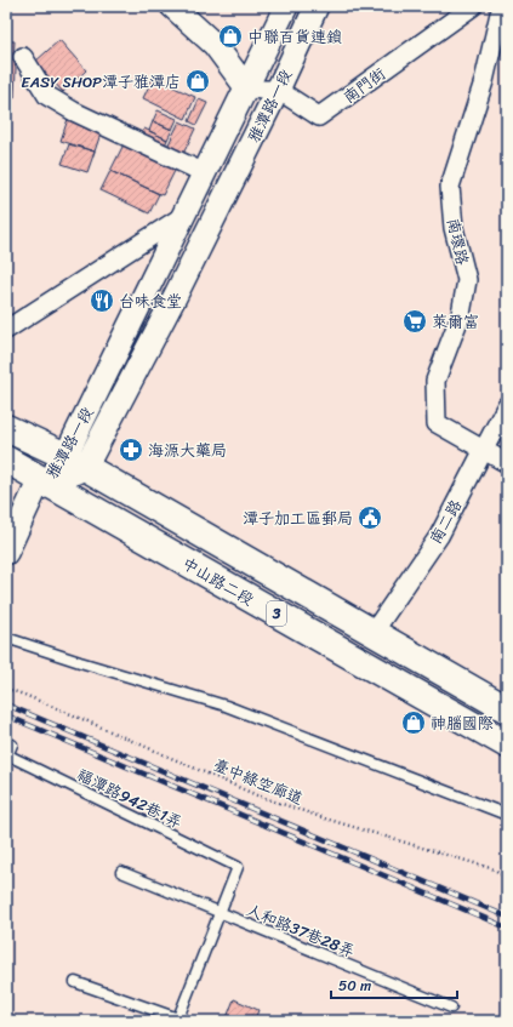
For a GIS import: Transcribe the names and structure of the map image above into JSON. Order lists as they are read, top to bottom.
{
  "streets": {
    "main road": ["中山路二段", "3"],
    "street": [
      "南門街",
      "雅潭路一段",
      "南環路",
      "南二路"
    ],
    "lane": ["福潭路942巷1弄", "人和路37巷28弄"],
    "path": ["臺中綠空廊道"]
  },
  "crossings": [
    ["南門街", "雅潭路一段"],
    ["雅潭路一段", "中山路二段"],
    ["南環路", "南二路"],
    ["南二路", "中山路二段"],
    ["福潭路942巷1弄", "人和路37巷28弄"]
  ],
  "places": {
    "shop": ["中聯百貨連鎖", "EASY SHOP潭子雅潭店", "神腦國際"],
    "restaurant": ["台味食堂"],
    "supermarket": ["萊爾富"],
    "pharmacy": ["海源大藥局"],
    "public building": ["潭子加工區郵局"]
  },
  "scale_bar": "50 m"
}
